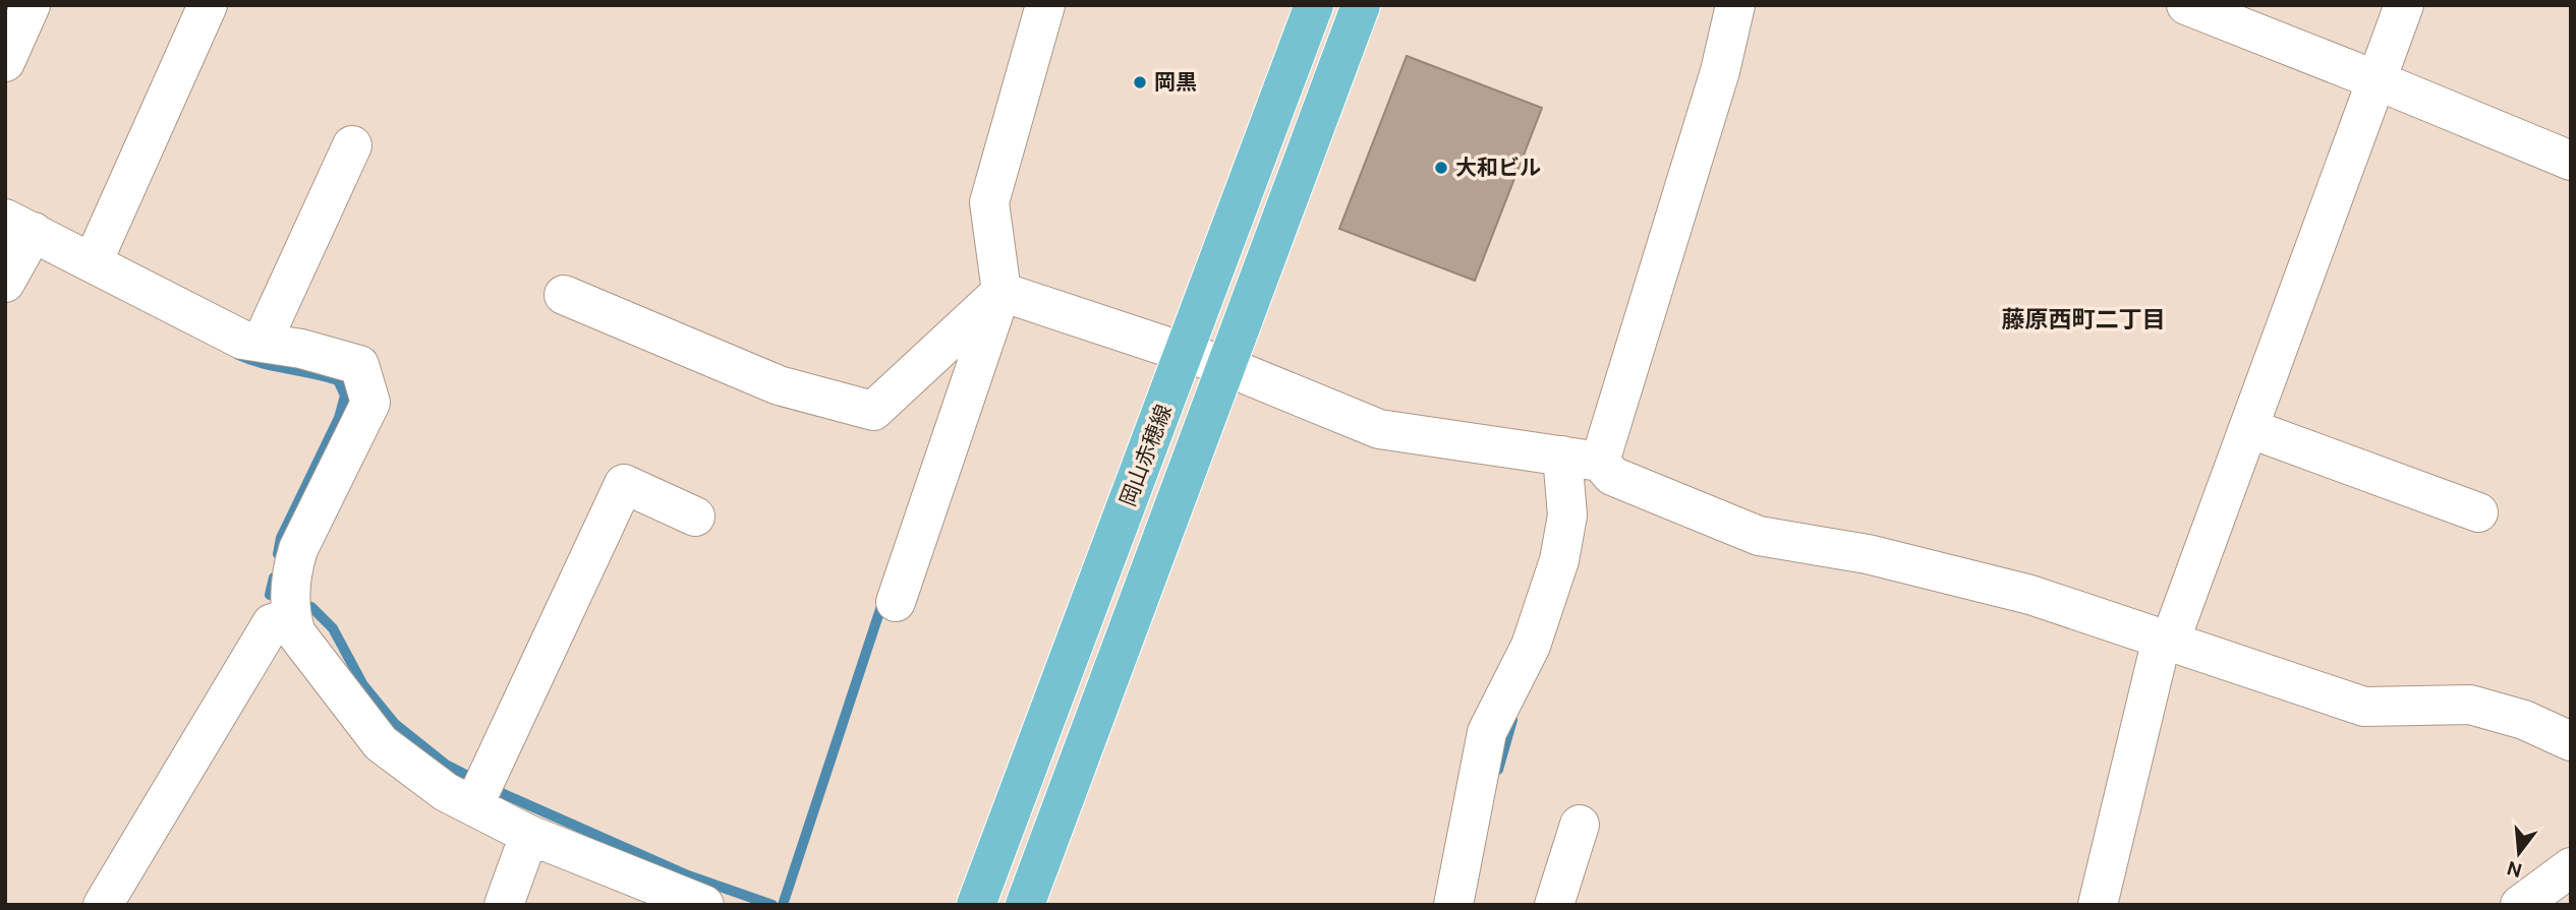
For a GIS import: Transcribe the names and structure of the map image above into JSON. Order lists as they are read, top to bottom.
{
  "streets": {
    "main road": ["岡山赤穂線"]
  },
  "districts": ["藤原西町二丁目"],
  "places": ["岡黒", "大和ビル"],
  "north": "bottom"
}
